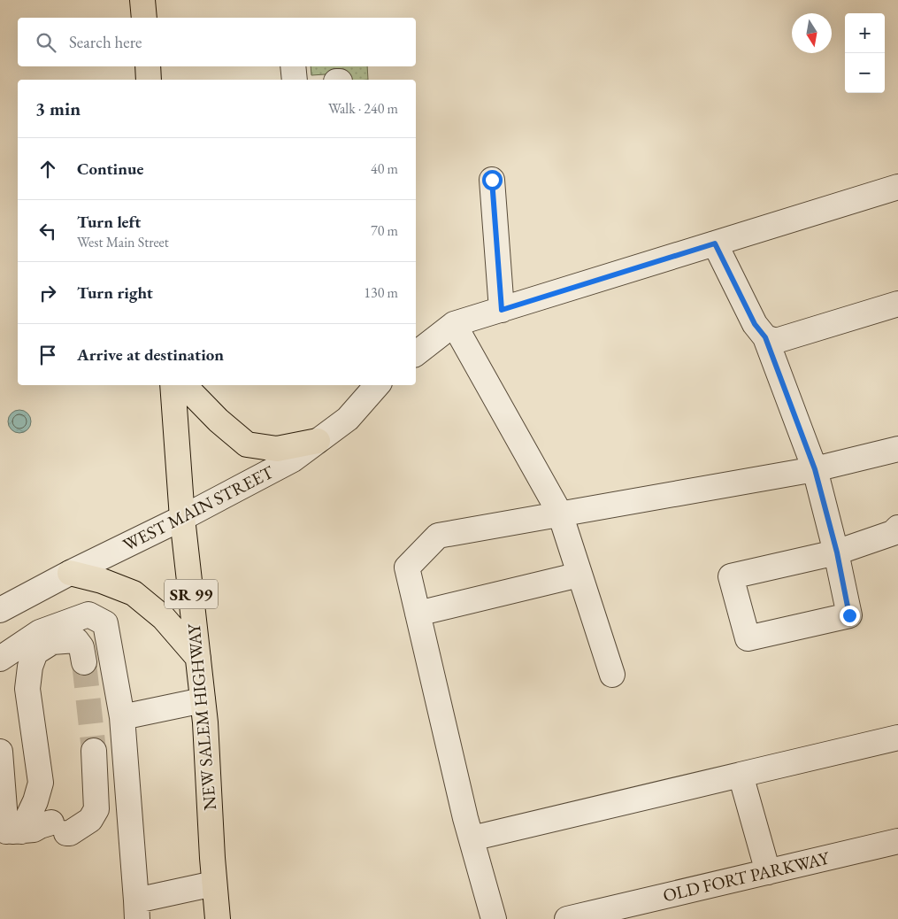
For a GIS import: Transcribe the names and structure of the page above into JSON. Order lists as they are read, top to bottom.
{
  "streets": {
    "main road": ["SR 99", "NEW SALEM HIGHWAY"],
    "street": ["WEST MAIN STREET", "OLD FORT PARKWAY"]
  },
  "crossings": [
    ["WEST MAIN STREET", "NEW SALEM HIGHWAY"]
  ],
  "north": "bottom",
  "page": {
    "map_buttons": ["+", "−"],
    "search": "Search here",
    "heading": ["3 min", "Walk · 240 m"],
    "list": [
      ["Continue", "40 m"],
      ["Turn left", "West Main Street", "70 m"],
      ["Turn right", "130 m"],
      "Arrive at destination"
    ]
  }
}
